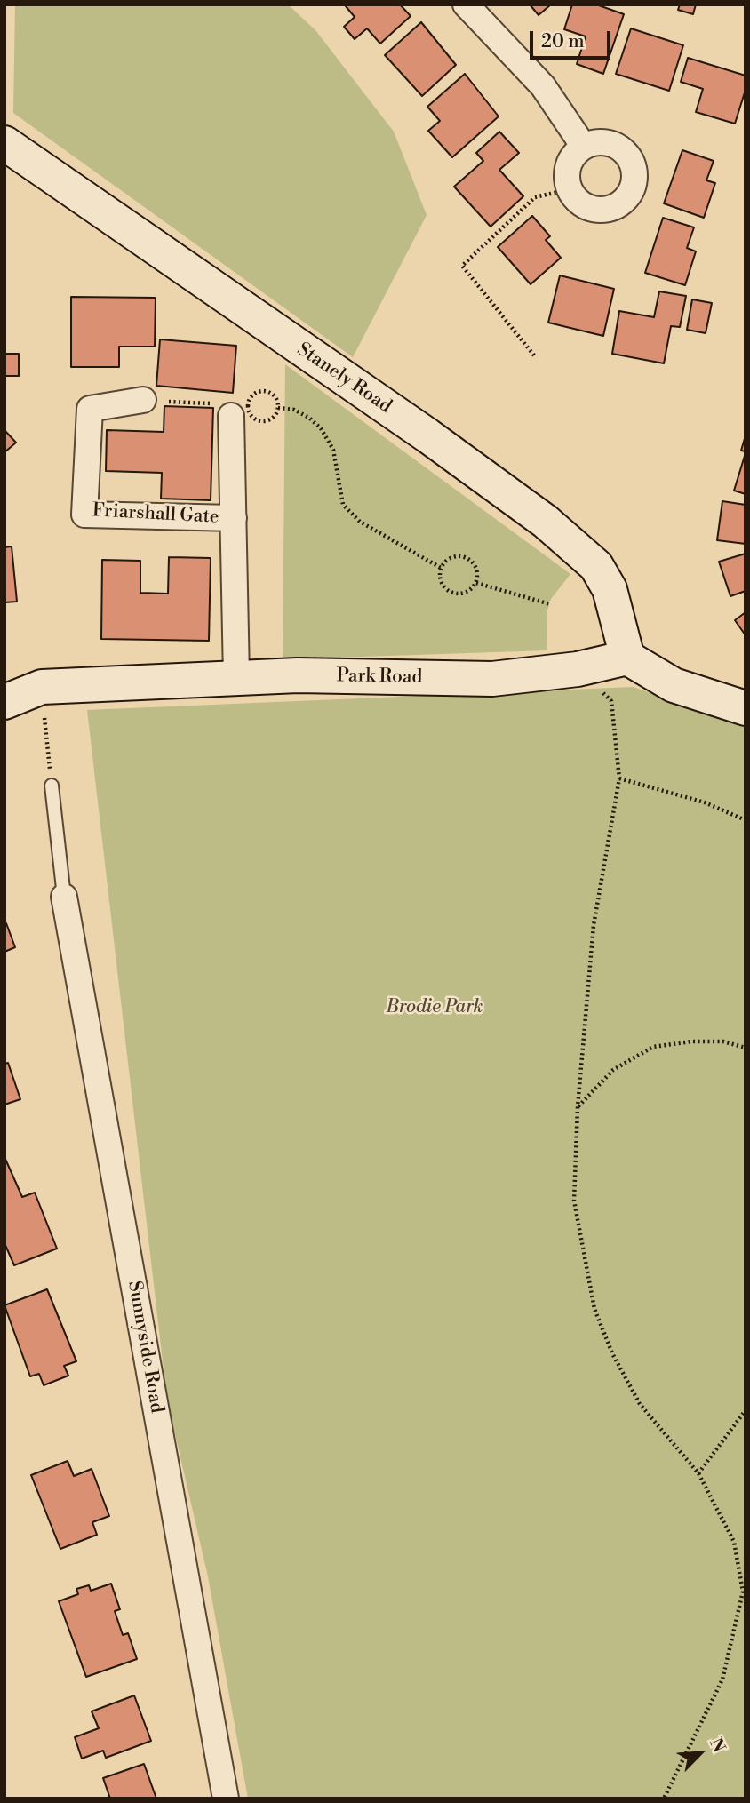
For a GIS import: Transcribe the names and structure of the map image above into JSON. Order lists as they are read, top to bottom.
{
  "streets": {
    "street": [
      "Stanely Road",
      "Friarshall Gate",
      "Park Road",
      "Sunnyside Road"
    ]
  },
  "crossings": [
    ["Stanely Road", "Park Road"],
    ["Friarshall Gate", "Park Road"]
  ],
  "parks": ["Brodie Park"],
  "scale_bar": "20 m",
  "north": "top right"
}
